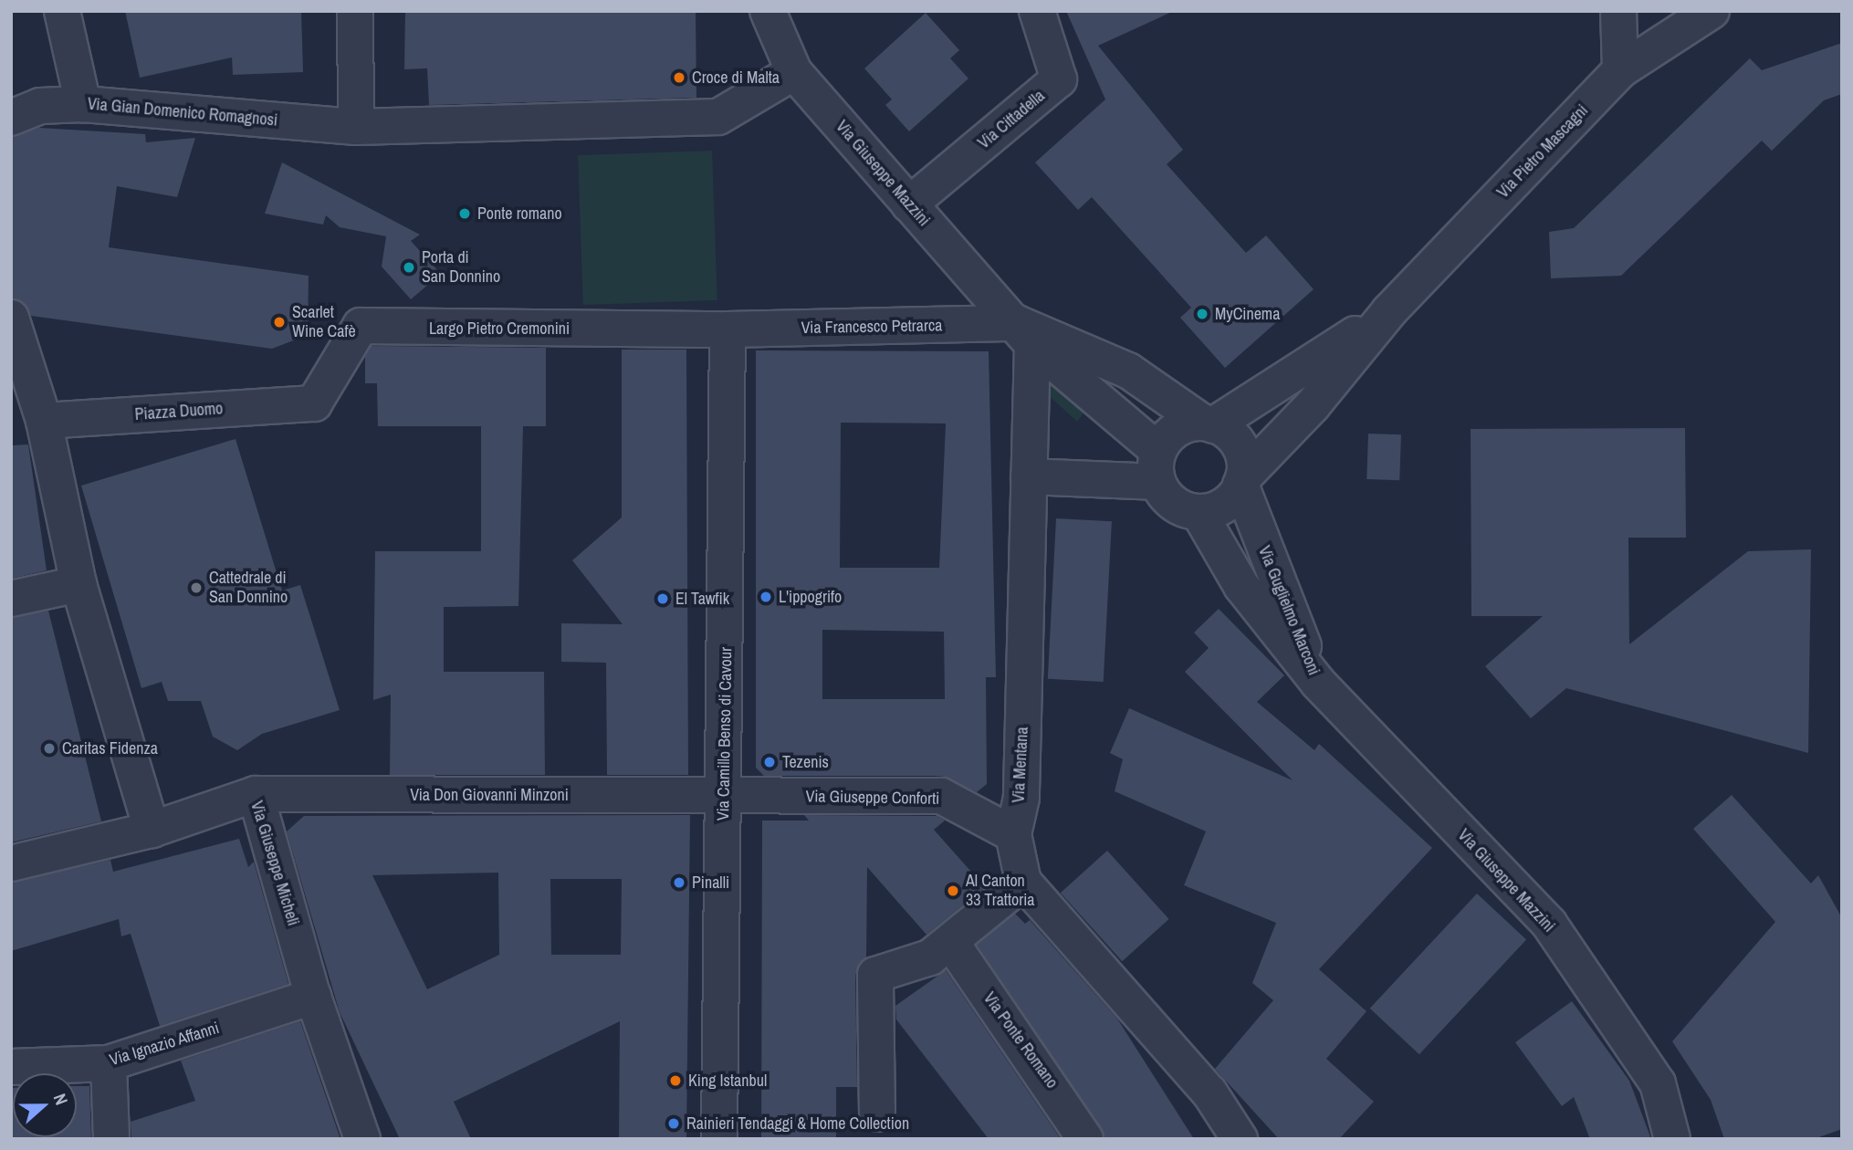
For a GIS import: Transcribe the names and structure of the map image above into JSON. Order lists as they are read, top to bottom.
{
  "streets": {
    "street": [
      "Via Gian Domenico Romagnosi",
      "Via Cittadella",
      "Via Pietro Mascagni",
      "Via Giuseppe Mazzini",
      "Via Francesco Petrarca",
      "Largo Pietro Cremonini",
      "Piazza Duomo",
      "Via Guglielmo Marconi",
      "Via Camillo Benso di Cavour",
      "Via Mentana",
      "Via Don Giovanni Minzoni",
      "Via Giuseppe Conforti",
      "Via Giuseppe Micheli",
      "Via Ponte Romano",
      "Via Ignazio Affanni"
    ]
  },
  "crossings": [
    ["Via Gian Domenico Romagnosi", "Via Giuseppe Mazzini"],
    ["Via Cittadella", "Via Giuseppe Mazzini"],
    ["Via Pietro Mascagni", "Via Giuseppe Mazzini"],
    ["Via Pietro Mascagni", "Via Guglielmo Marconi"],
    ["Via Giuseppe Mazzini", "Via Francesco Petrarca"],
    ["Via Giuseppe Mazzini", "Via Guglielmo Marconi"],
    ["Via Giuseppe Mazzini", "Via Mentana"],
    ["Via Francesco Petrarca", "Largo Pietro Cremonini"],
    ["Via Francesco Petrarca", "Via Camillo Benso di Cavour"],
    ["Via Francesco Petrarca", "Via Mentana"],
    ["Largo Pietro Cremonini", "Piazza Duomo"],
    ["Largo Pietro Cremonini", "Via Camillo Benso di Cavour"],
    ["Via Camillo Benso di Cavour", "Via Don Giovanni Minzoni"],
    ["Via Camillo Benso di Cavour", "Via Giuseppe Conforti"],
    ["Via Mentana", "Via Giuseppe Conforti"],
    ["Via Don Giovanni Minzoni", "Via Giuseppe Conforti"],
    ["Via Don Giovanni Minzoni", "Via Giuseppe Micheli"],
    ["Via Giuseppe Micheli", "Via Ignazio Affanni"]
  ],
  "places": [
    "Croce di Malta",
    "Ponte romano",
    "Porta di San Donnino",
    "MyCinema",
    "Scarlet Wine Cafè",
    "Cattedrale di San Donnino",
    "L'ippogrifo",
    "El Tawfik",
    "Caritas Fidenza",
    "Tezenis",
    "Pinalli",
    "Al Canton 33 Trattoria",
    "King Istanbul",
    "Rainieri Tendaggi & Home Collection"
  ],
  "north": "right"
}
